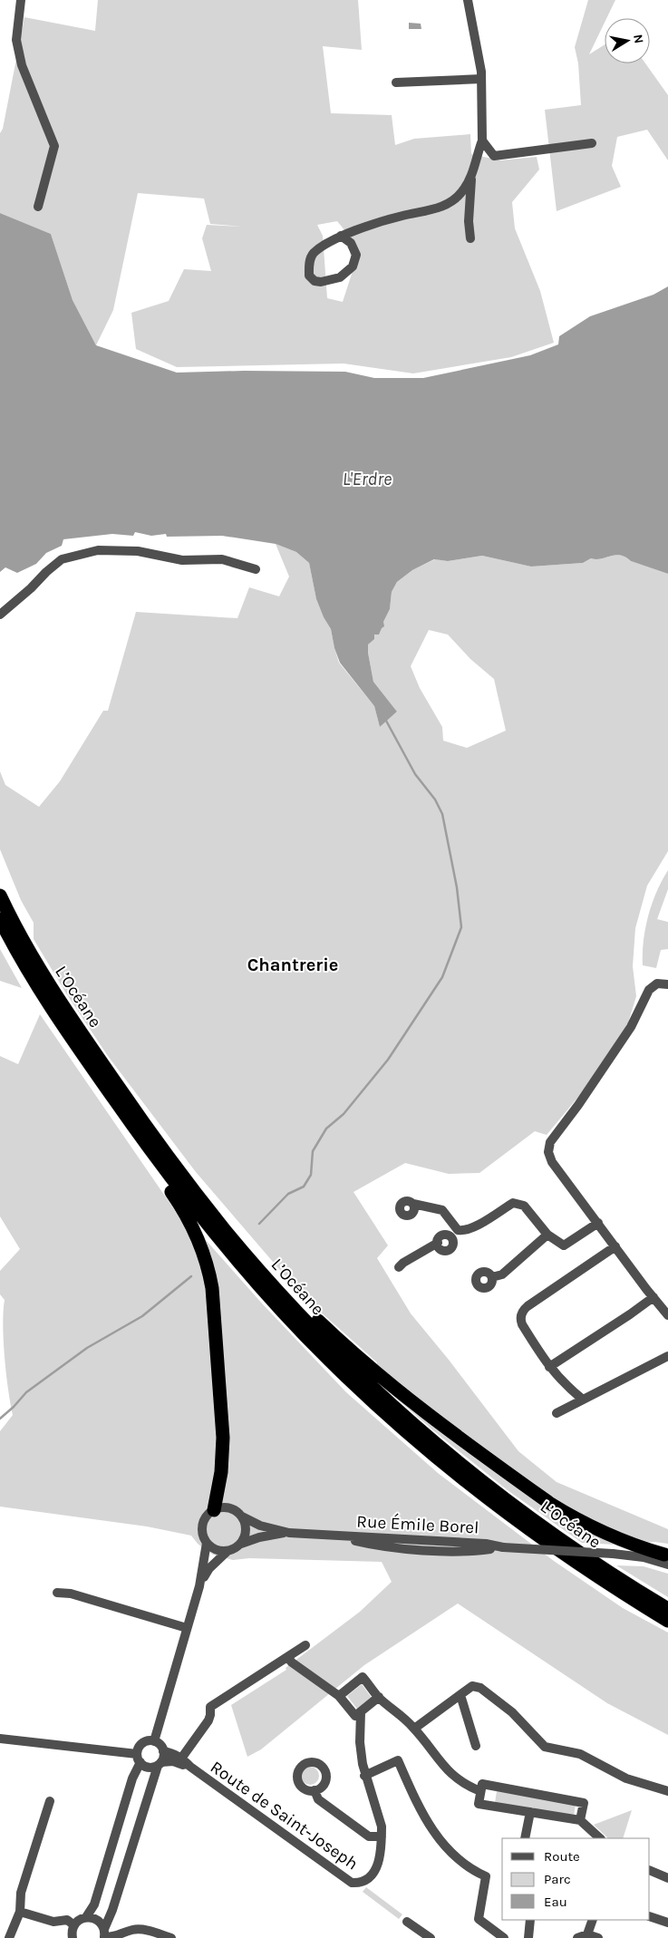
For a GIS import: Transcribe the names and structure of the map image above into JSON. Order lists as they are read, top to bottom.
{
  "streets": {
    "highway": ["L’Océane"],
    "street": ["Rue Émile Borel", "Route de Saint-Joseph"]
  },
  "districts": ["Chantrerie"],
  "water": ["L'Erdre"],
  "legend": ["Route", "Parc", "Eau"],
  "north": "right"
}
